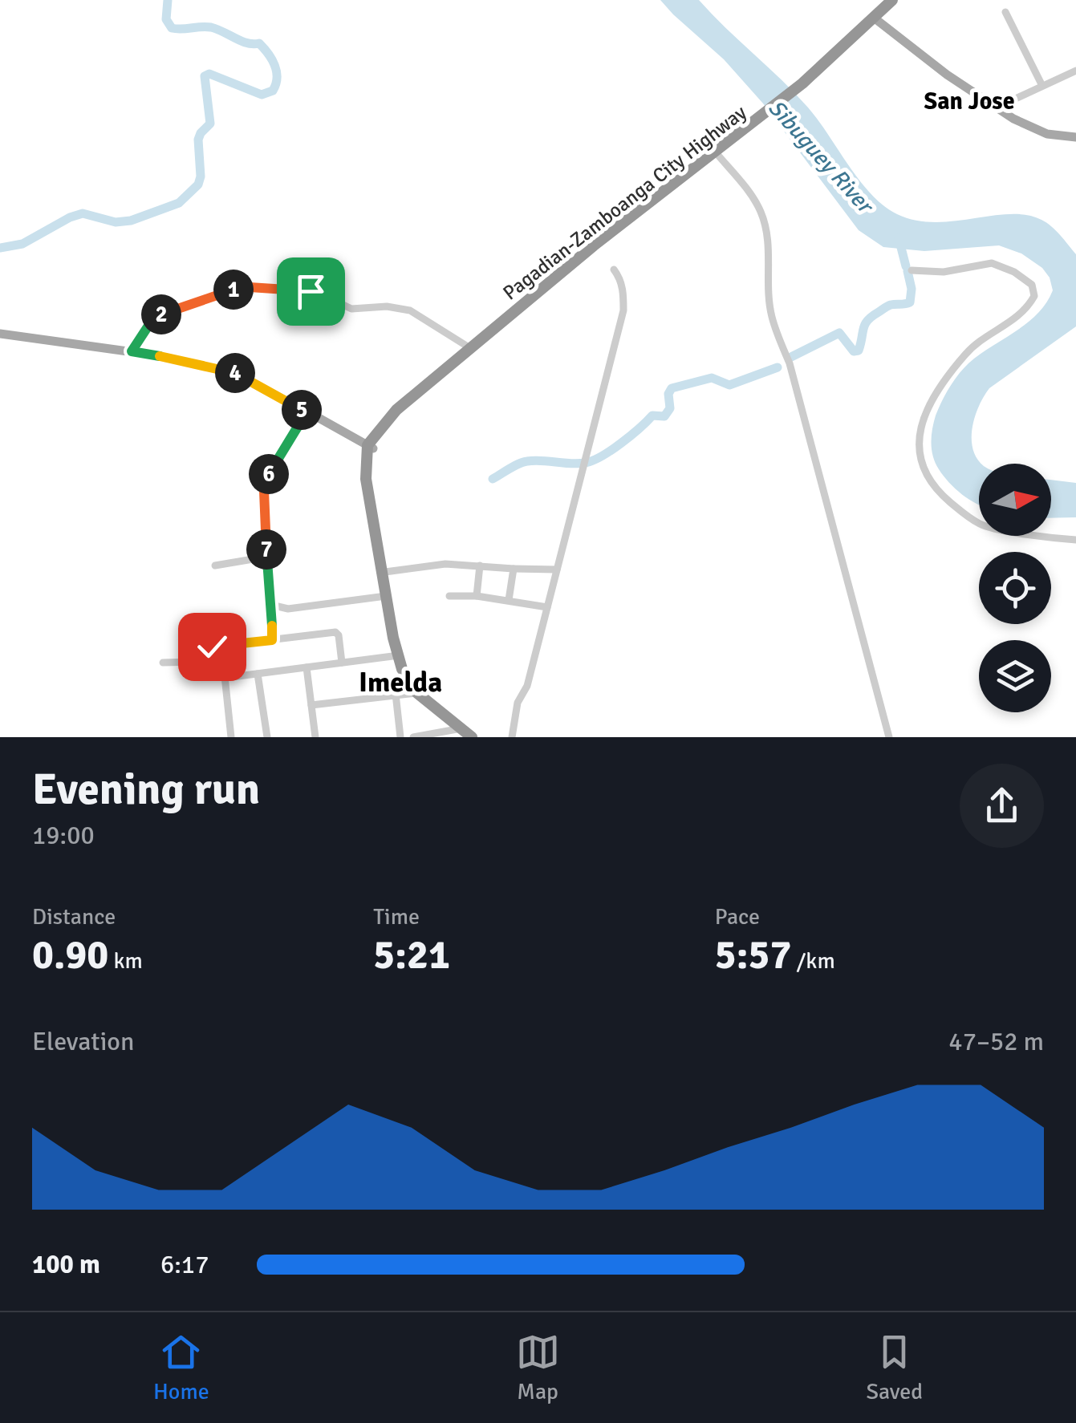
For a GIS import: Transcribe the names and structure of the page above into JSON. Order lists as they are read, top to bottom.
{
  "streets": {
    "highway": ["Pagadian-Zamboanga City Highway"]
  },
  "districts": ["San Jose", "Imelda"],
  "water": ["Sibuguey River"],
  "north": "right",
  "page": {
    "pins": [
      "1",
      "2",
      "4",
      "5",
      "6",
      "7"
    ],
    "heading": ["Evening run", "19:00"],
    "stats": [
      ["Distance", "0.90 km"],
      ["Time", "5:21"],
      ["Pace", "5:57 /km"]
    ],
    "chart": ["Elevation", "47–52 m"],
    "list": [
      {
        "name": "100 m",
        "note": "6:17"
      }
    ],
    "tabs": ["Home", "Map", "Saved"]
  }
}
